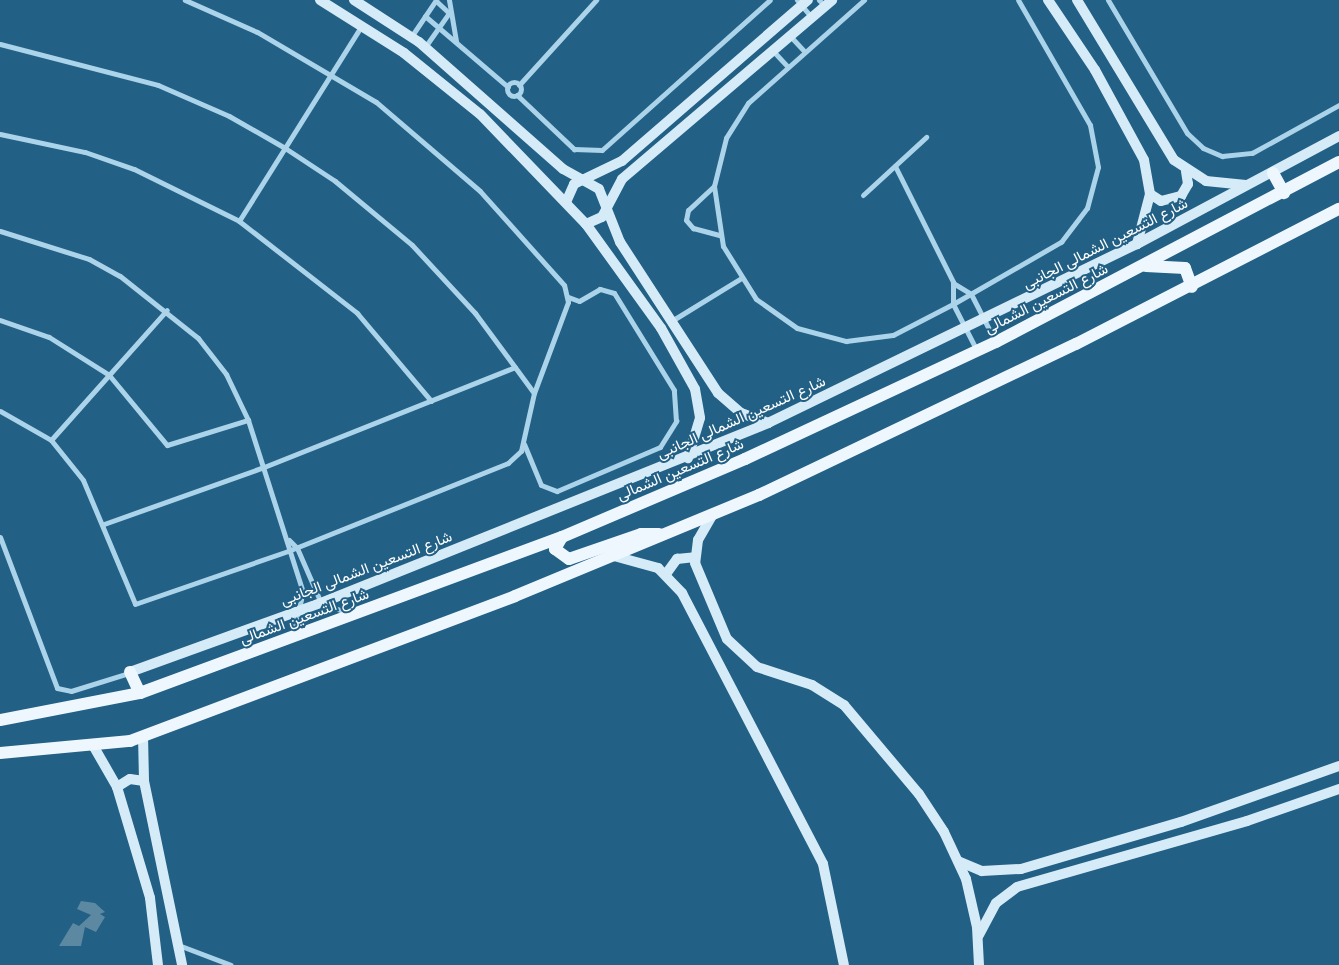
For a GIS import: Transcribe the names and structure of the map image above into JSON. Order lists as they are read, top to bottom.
{
  "streets": {
    "main road": ["شارع التسعين الشمالى"],
    "street": ["شارع التسعين الشمالى الجانبى"]
  }
}
